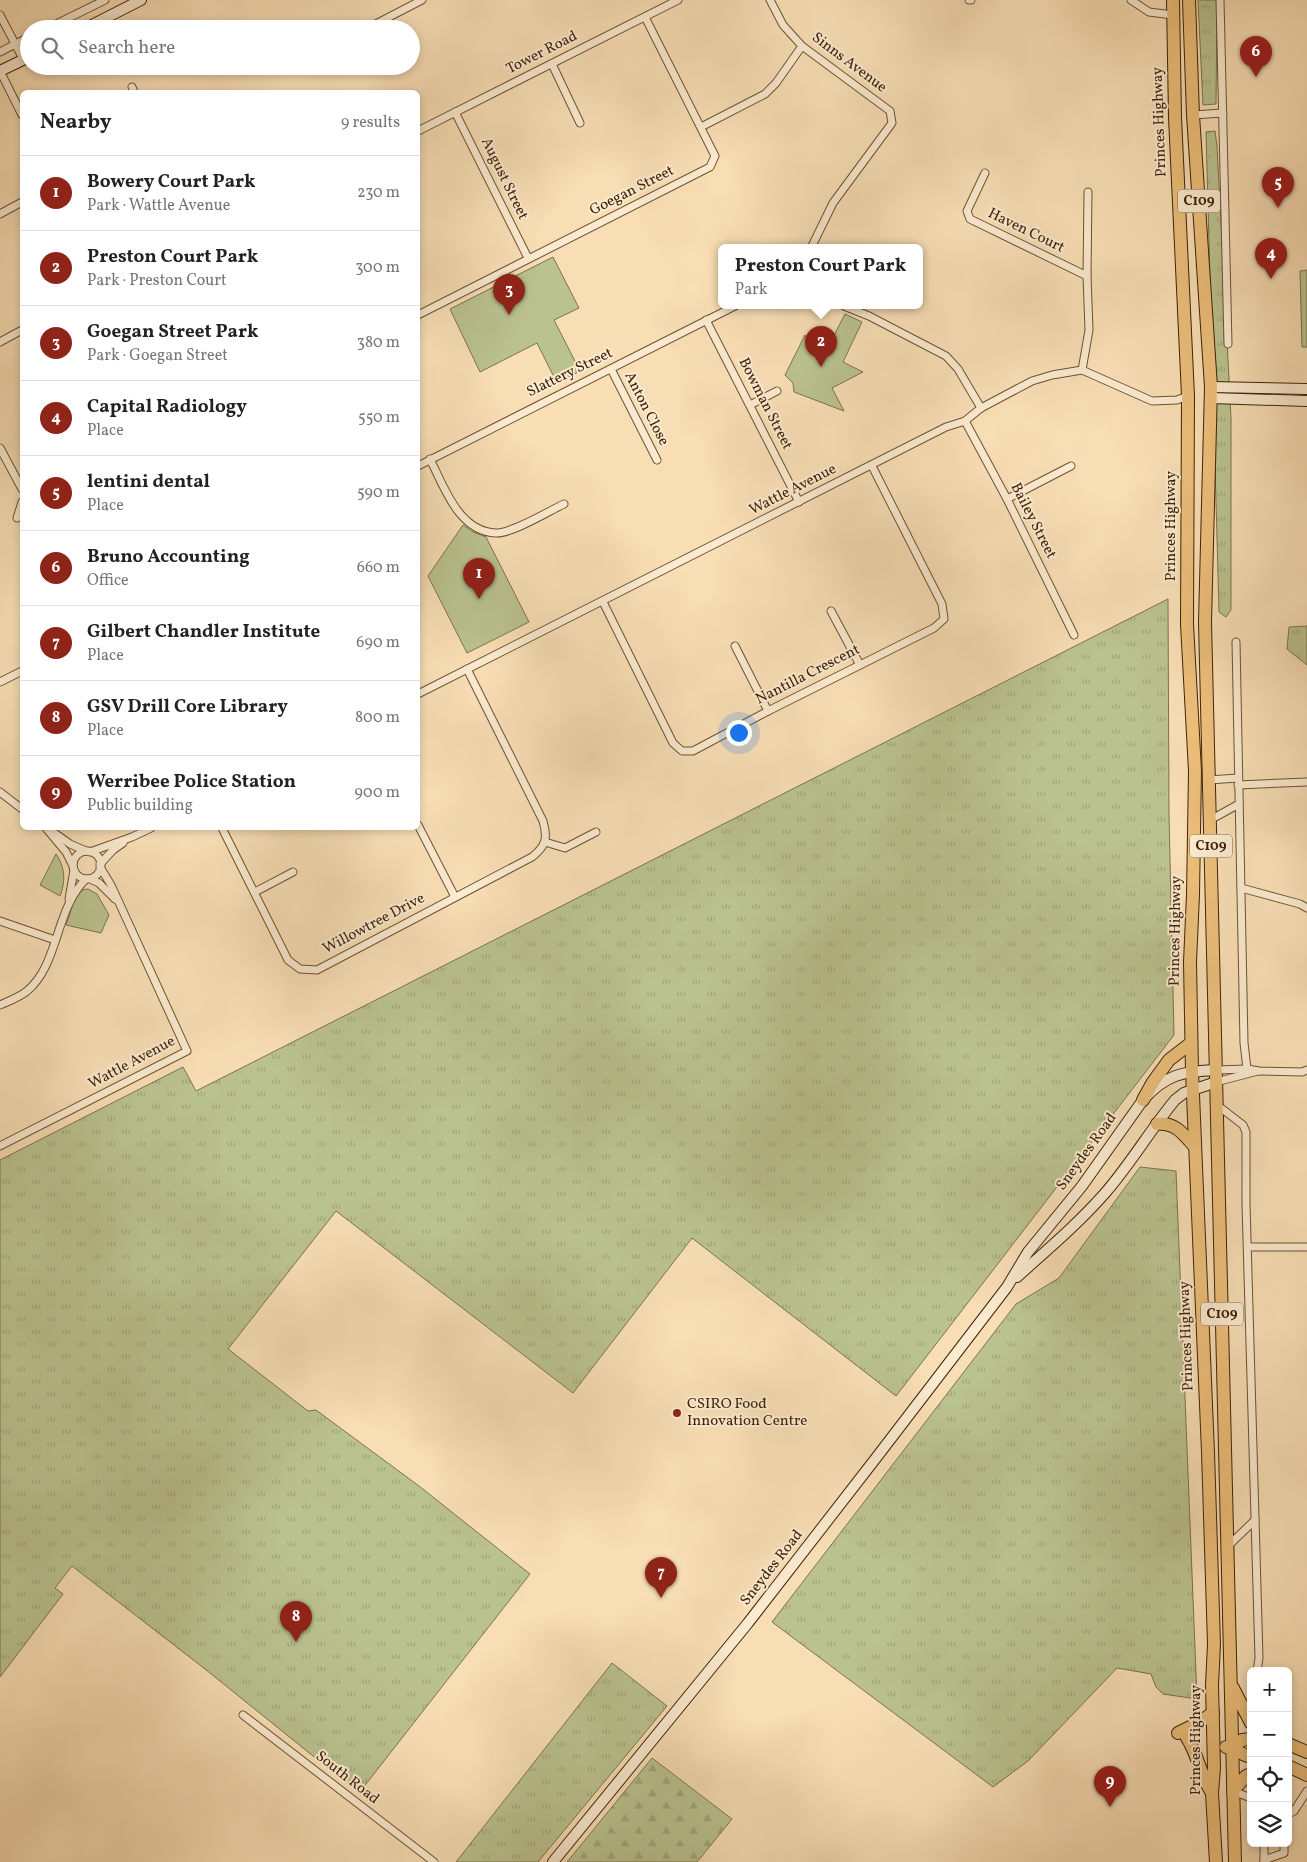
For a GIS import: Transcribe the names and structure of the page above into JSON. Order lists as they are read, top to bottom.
{
  "streets": {
    "highway": ["Princes Highway", "C109"],
    "main road": ["Sneydes Road"],
    "street": [
      "Tower Road",
      "Sinns Avenue",
      "August Street",
      "Goegan Street",
      "Haven Court",
      "Slattery Street",
      "Bowman Street",
      "Anton Close",
      "Wattle Avenue",
      "Bailey Street",
      "Nantilla Crescent",
      "Willowtree Drive",
      "South Road"
    ]
  },
  "crossings": [
    ["Tower Road", "August Street"],
    ["Tower Road", "Goegan Street"],
    ["Princes Highway", "Sneydes Road"],
    ["August Street", "Goegan Street"],
    ["C109", "Sneydes Road"],
    ["Slattery Street", "Bowman Street"],
    ["Slattery Street", "Anton Close"],
    ["Bowman Street", "Wattle Avenue"],
    ["Wattle Avenue", "Bailey Street"],
    ["Wattle Avenue", "Nantilla Crescent"]
  ],
  "places": ["CSIRO Foođ Innovation Centre"],
  "page": {
    "search": "Search here",
    "pins": [
      "6",
      "5",
      "4",
      "3",
      "2",
      "1",
      "7",
      "8",
      "9"
    ],
    "heading": ["Nearby", "9 results"],
    "list": [
      {
        "mark": "1",
        "name": "Bowery Court Park",
        "note": "Park · Wattle Avenue",
        "value": "230 m"
      },
      {
        "mark": "2",
        "name": "Preston Court Park",
        "note": "Park · Preston Court",
        "value": "300 m"
      },
      {
        "mark": "3",
        "name": "Goegan Street Park",
        "note": "Park · Goegan Street",
        "value": "380 m"
      },
      {
        "mark": "4",
        "name": "Capital Radiology",
        "note": "Place",
        "value": "550 m"
      },
      {
        "mark": "5",
        "name": "lentini dental",
        "note": "Place",
        "value": "590 m"
      },
      {
        "mark": "6",
        "name": "Bruno Accounting",
        "note": "Office",
        "value": "660 m"
      },
      {
        "mark": "7",
        "name": "Gilbert Chandler Institute",
        "note": "Place",
        "value": "690 m"
      },
      {
        "mark": "8",
        "name": "GSV Drill Core Library",
        "note": "Place",
        "value": "800 m"
      },
      {
        "mark": "9",
        "name": "Werribee Police Station",
        "note": "Public building",
        "value": "900 m"
      }
    ],
    "popup": ["Preston Court Park", "Park"],
    "map_buttons": ["+", "−"]
  }
}
